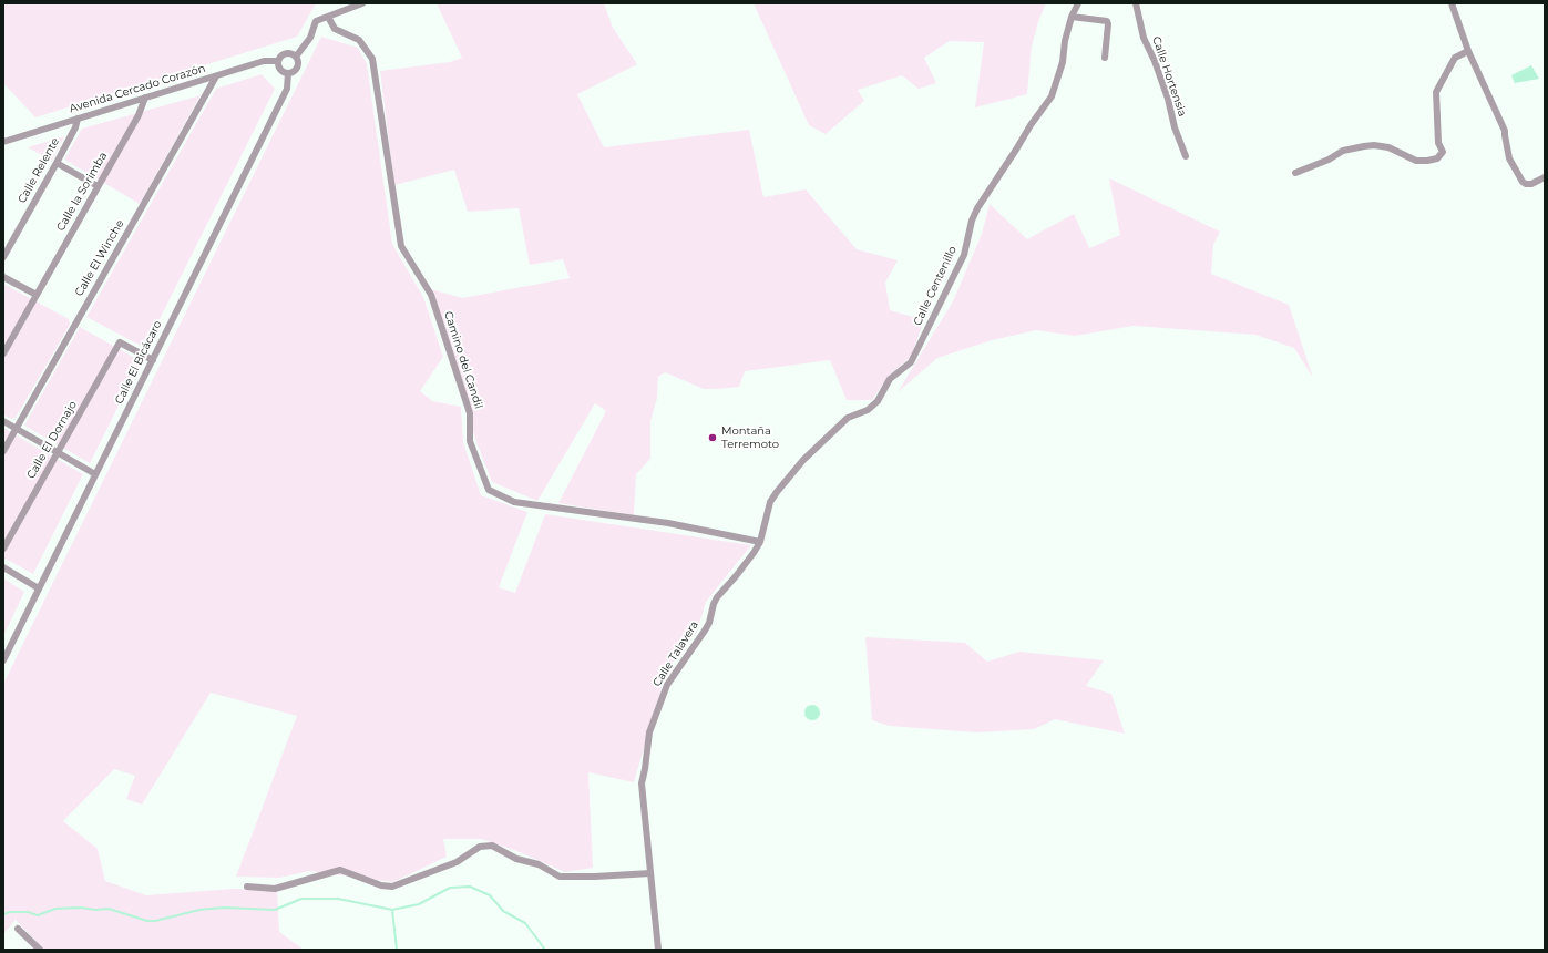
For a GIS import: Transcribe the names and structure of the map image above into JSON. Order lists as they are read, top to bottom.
{
  "streets": {
    "street": [
      "Calle Hortensia",
      "Avenida Cercado Corazón",
      "Calle Relente",
      "Calle la Sorimba",
      "Calle El Winche",
      "Calle Centenillo",
      "Camino del Candil",
      "Calle El Bicácaro",
      "Calle El Dornajo",
      "Calle Talavera"
    ]
  },
  "crossings": [
    ["Avenida Cercado Corazón", "Calle Relente"],
    ["Avenida Cercado Corazón", "Calle la Sorimba"],
    ["Avenida Cercado Corazón", "Calle El Winche"],
    ["Avenida Cercado Corazón", "Calle El Bicácaro"],
    ["Calle Centenillo", "Camino del Candil"],
    ["Calle Centenillo", "Calle Talavera"],
    ["Camino del Candil", "Calle Talavera"],
    ["Calle El Bicácaro", "Calle El Dornajo"]
  ],
  "places": ["Montaña Terremoto"]
}
